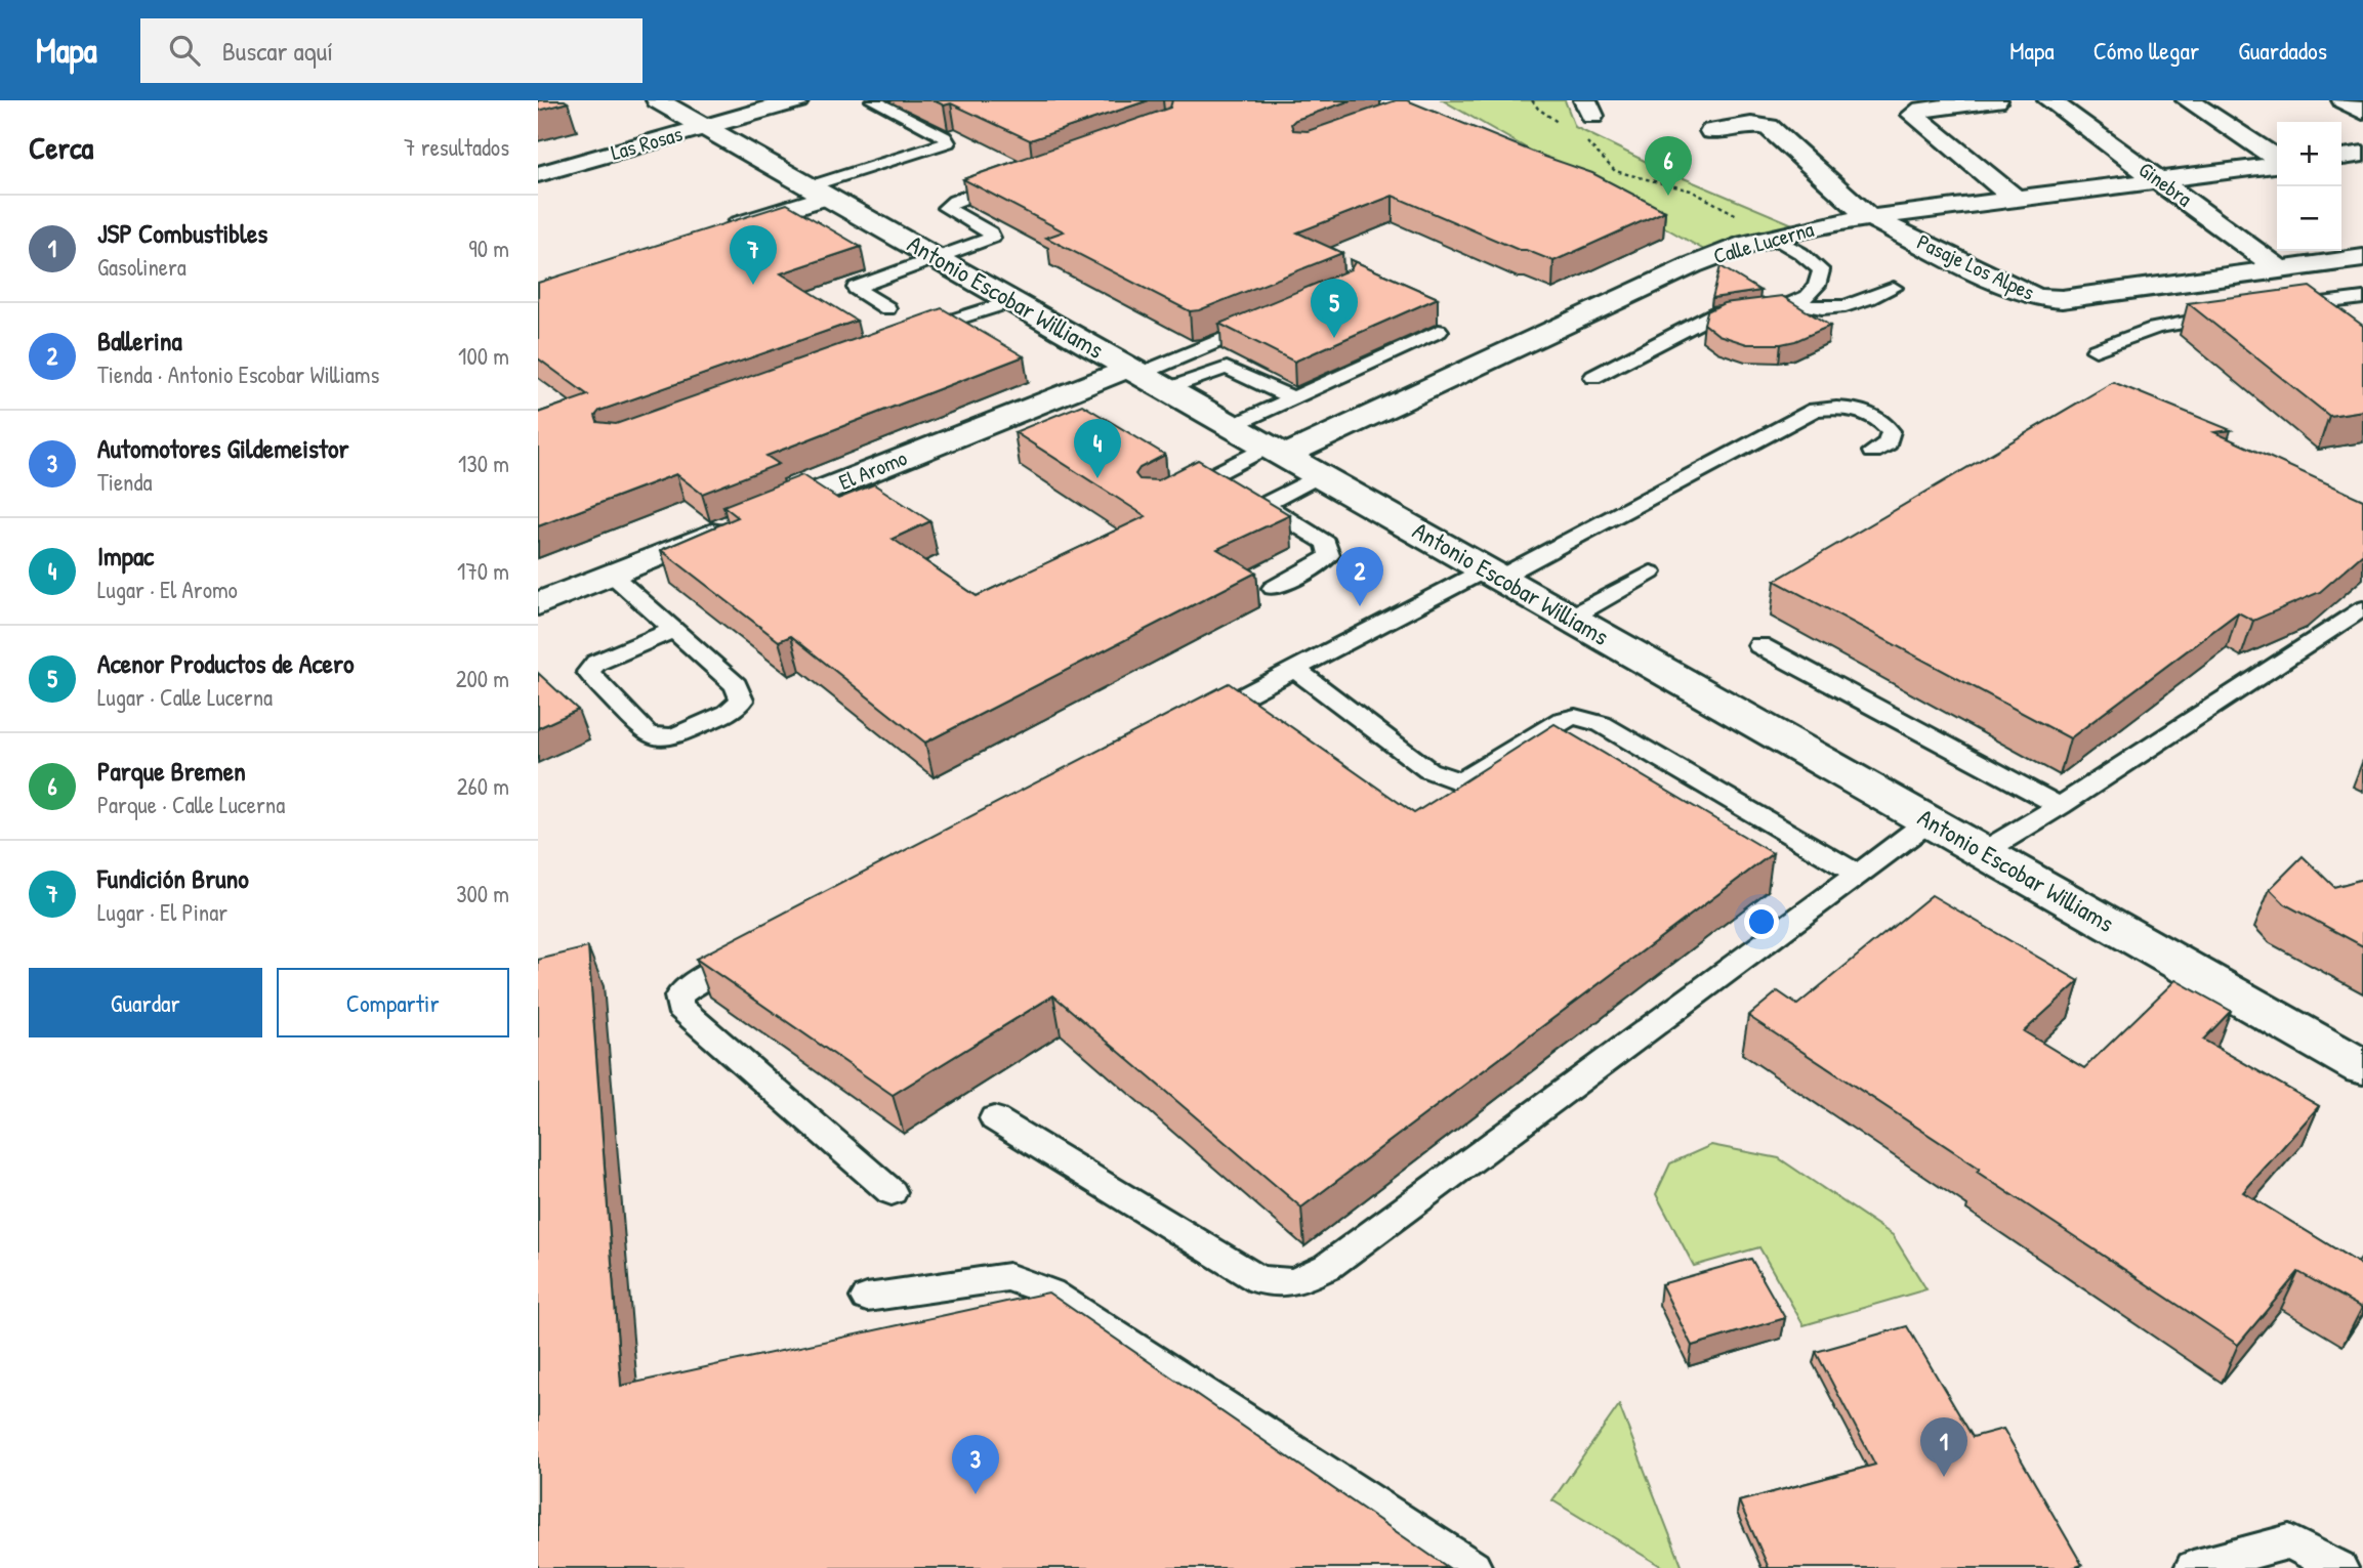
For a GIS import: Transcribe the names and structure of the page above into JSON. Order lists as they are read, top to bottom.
{
  "streets": {
    "street": [
      "Las Rosas",
      "Ginebra",
      "Calle Lucerna",
      "Pasaje Los Alpes",
      "Antonio Escobar Williams",
      "El Aromo"
    ]
  },
  "crossings": [
    ["Las Rosas", "Antonio Escobar Williams"],
    ["Ginebra", "Calle Lucerna"],
    ["Ginebra", "Pasaje Los Alpes"],
    ["Calle Lucerna", "Pasaje Los Alpes"],
    ["Calle Lucerna", "Antonio Escobar Williams"],
    ["Antonio Escobar Williams", "El Aromo"]
  ],
  "page": {
    "header": "Mapa",
    "search": "Buscar aquí",
    "nav": ["Mapa", "Cómo llegar", "Guardados"],
    "heading": ["Cerca", "7 resultados"],
    "map_buttons": ["+", "−"],
    "pins": [
      "6",
      "7",
      "5",
      "4",
      "2",
      "1",
      "3"
    ],
    "list": [
      {
        "mark": "1",
        "name": "JSP Combustibles",
        "note": "Gasolinera",
        "value": "90 m"
      },
      {
        "mark": "2",
        "name": "Ballerina",
        "note": "Tienda · Antonio Escobar Williams",
        "value": "100 m"
      },
      {
        "mark": "3",
        "name": "Automotores Gildemeistor",
        "note": "Tienda",
        "value": "130 m"
      },
      {
        "mark": "4",
        "name": "Impac",
        "note": "Lugar · El Aromo",
        "value": "170 m"
      },
      {
        "mark": "5",
        "name": "Acenor Productos de Acero",
        "note": "Lugar · Calle Lucerna",
        "value": "200 m"
      },
      {
        "mark": "6",
        "name": "Parque Bremen",
        "note": "Parque · Calle Lucerna",
        "value": "260 m"
      },
      {
        "mark": "7",
        "name": "Fundición Bruno",
        "note": "Lugar · El Pinar",
        "value": "300 m"
      }
    ],
    "buttons": ["Guardar", "Compartir"]
  }
}
